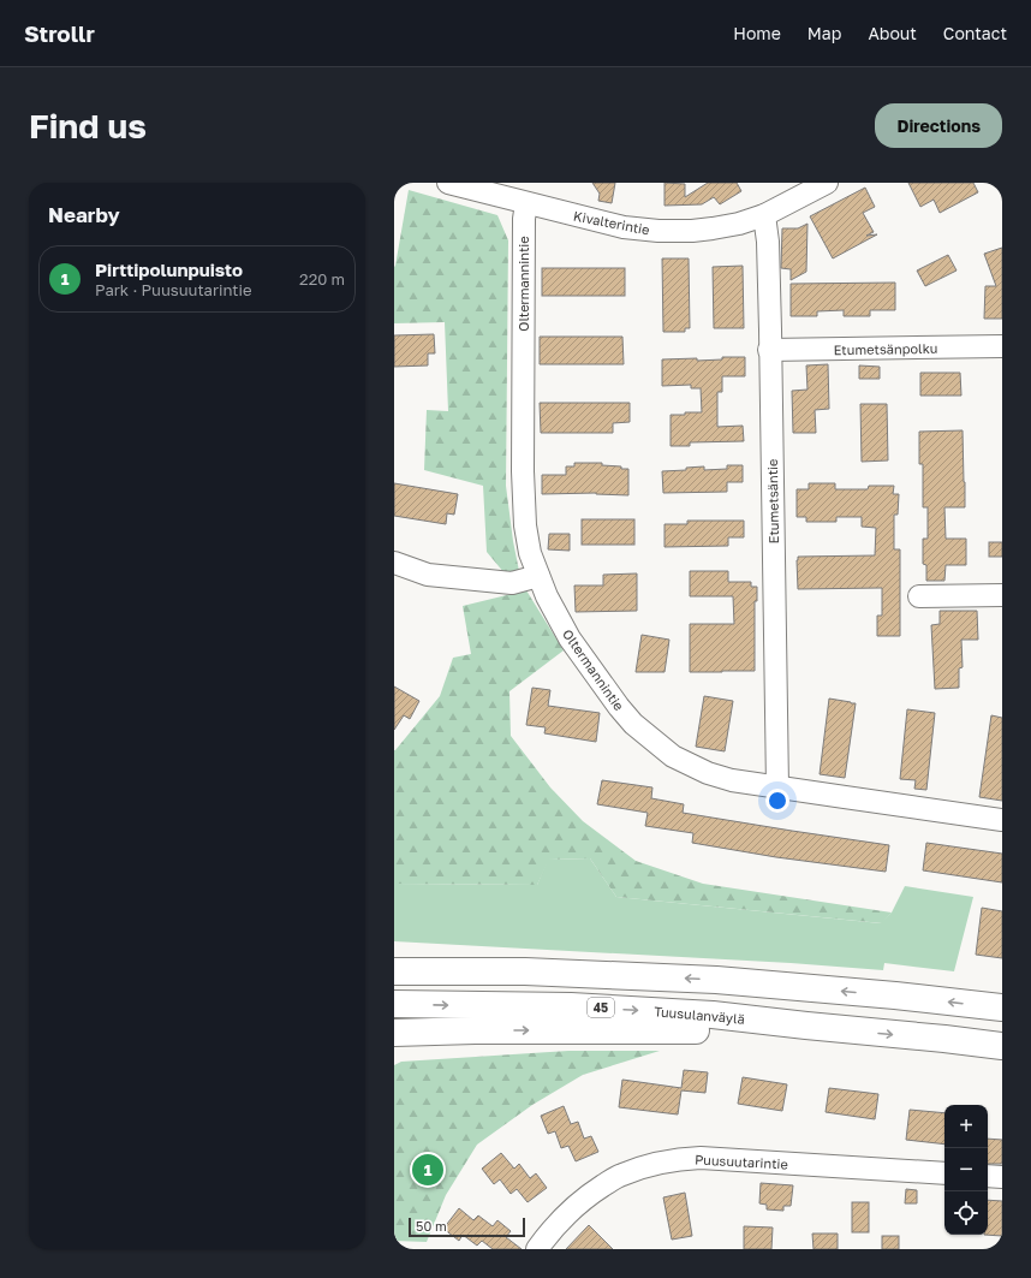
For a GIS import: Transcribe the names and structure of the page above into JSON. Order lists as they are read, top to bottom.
{
  "streets": {
    "highway": ["45", "Tuusulanväylä"],
    "street": [
      "Kivalterintie",
      "Oltermannintie",
      "Etumetsänpolku",
      "Etumetsäntie",
      "Puusuutarintie"
    ]
  },
  "crossings": [
    ["Kivalterintie", "Oltermannintie"],
    ["Kivalterintie", "Etumetsäntie"],
    ["Oltermannintie", "Etumetsäntie"],
    ["Etumetsänpolku", "Etumetsäntie"]
  ],
  "scale_bar": "50 m",
  "page": {
    "header": "Strollr",
    "nav": [
      "Home",
      "Map",
      "About",
      "Contact"
    ],
    "buttons": "Directions",
    "title": "Find us",
    "heading": "Nearby",
    "list": [
      {
        "mark": "1",
        "name": "Pirttipolunpuisto",
        "note": "Park · Puusuutarintie",
        "value": "220 m"
      }
    ],
    "map_buttons": ["+", "−"],
    "pins": "1",
    "scale": "50 m"
  }
}
